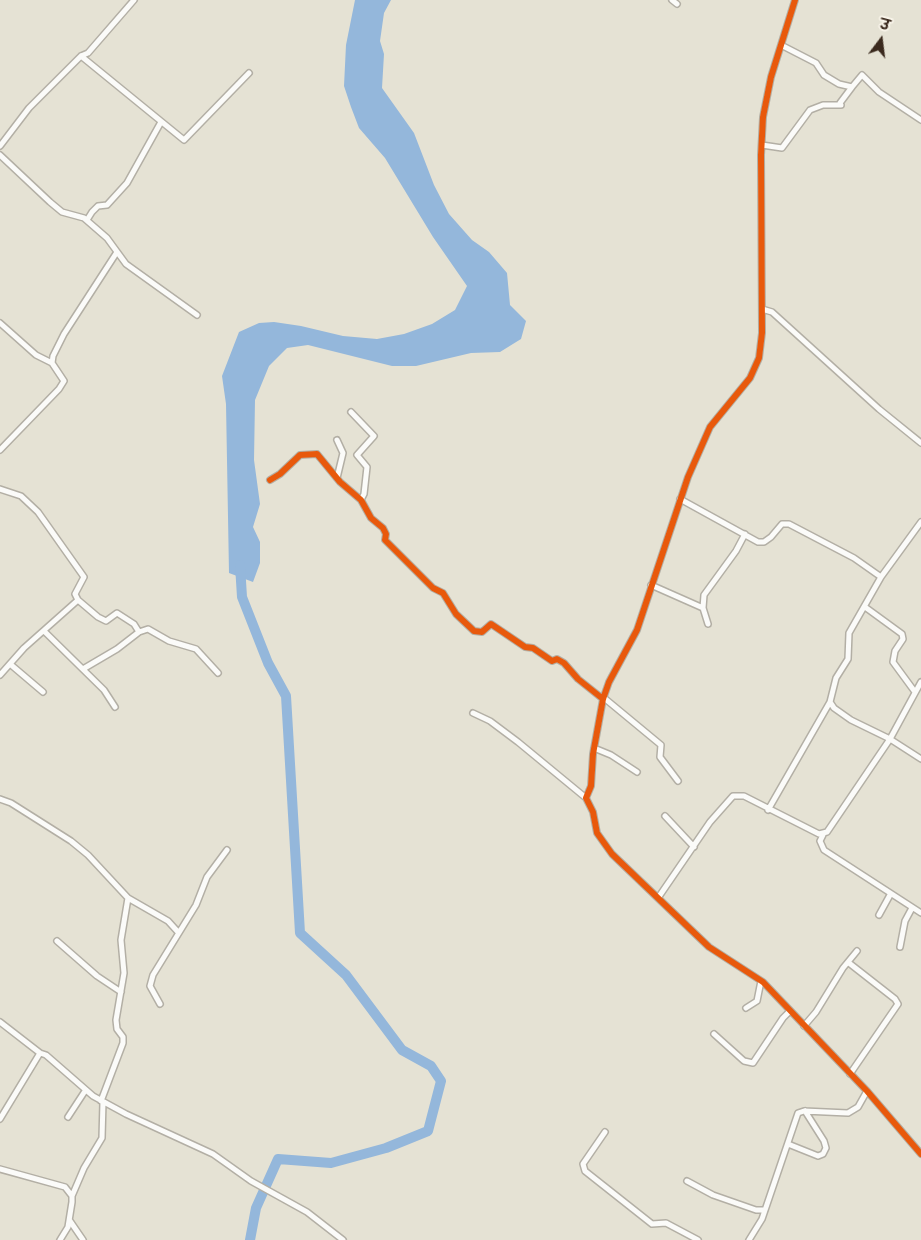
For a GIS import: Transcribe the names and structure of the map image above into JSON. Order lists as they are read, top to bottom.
{
  "north": "top"
}
